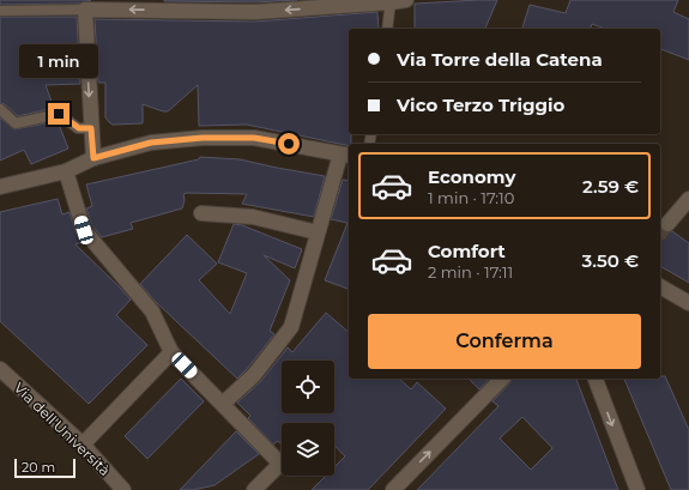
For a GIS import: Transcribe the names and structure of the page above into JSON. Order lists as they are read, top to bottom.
{
  "streets": {
    "street": ["Via dell'Università"]
  },
  "scale_bar": "20 m",
  "page": {
    "banner": ["Via Torre della Catena", "Vico Terzo Triggio"],
    "bubble": "1 min",
    "list": [
      {
        "name": "Economy",
        "note": "1 min · 17:10",
        "value": "2.59 €"
      },
      {
        "name": "Comfort",
        "note": "2 min · 17:11",
        "value": "3.50 €"
      }
    ],
    "buttons": "Conferma",
    "scale": "20 m"
  }
}
